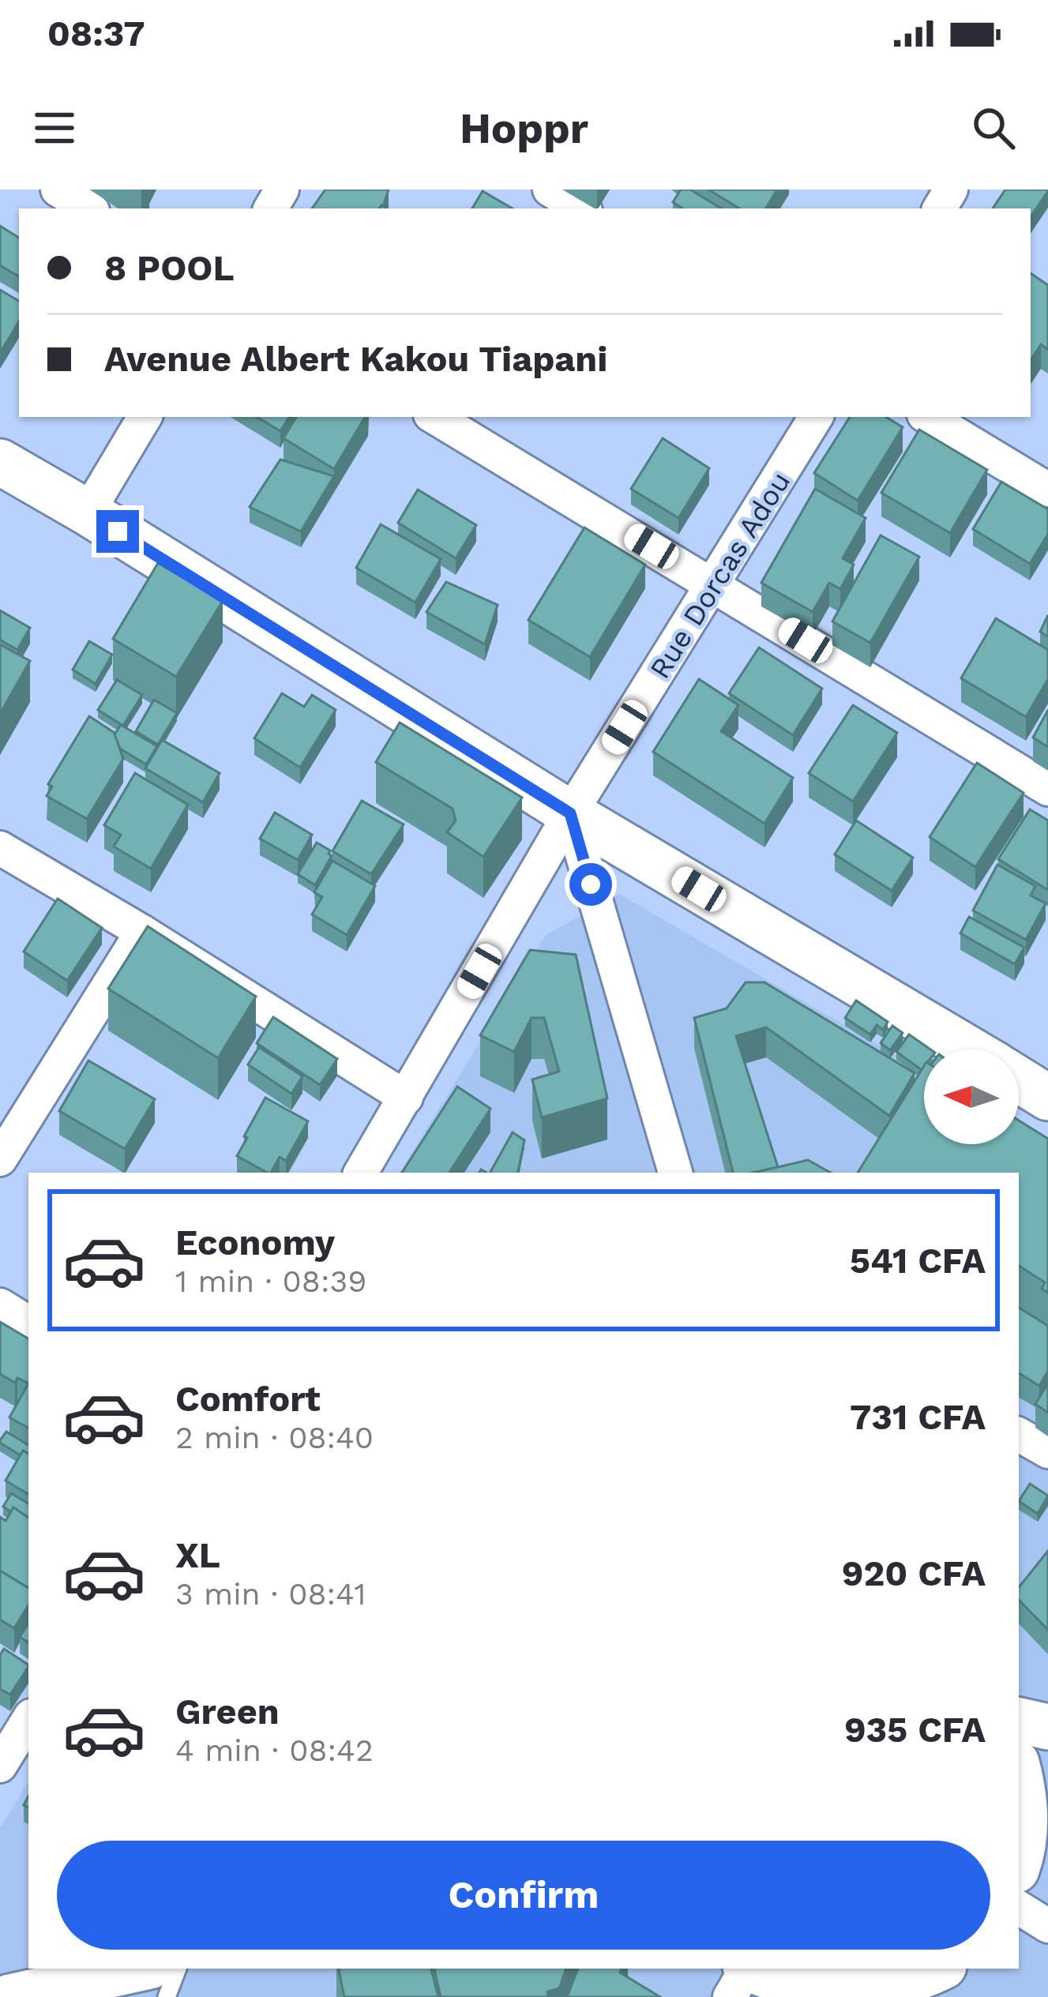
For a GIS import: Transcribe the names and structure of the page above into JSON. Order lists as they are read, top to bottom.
{
  "streets": {
    "street": ["Rue Dorcas Adou"]
  },
  "north": "left",
  "page": {
    "status": "08:37",
    "header": "Hoppr",
    "banner": ["8 POOL", "Avenue Albert Kakou Tiapani"],
    "list": [
      {
        "name": "Economy",
        "note": "1 min · 08:39",
        "value": "541 CFA"
      },
      {
        "name": "Comfort",
        "note": "2 min · 08:40",
        "value": "731 CFA"
      },
      {
        "name": "XL",
        "note": "3 min · 08:41",
        "value": "920 CFA"
      },
      {
        "name": "Green",
        "note": "4 min · 08:42",
        "value": "935 CFA"
      }
    ],
    "buttons": "Confirm"
  }
}
